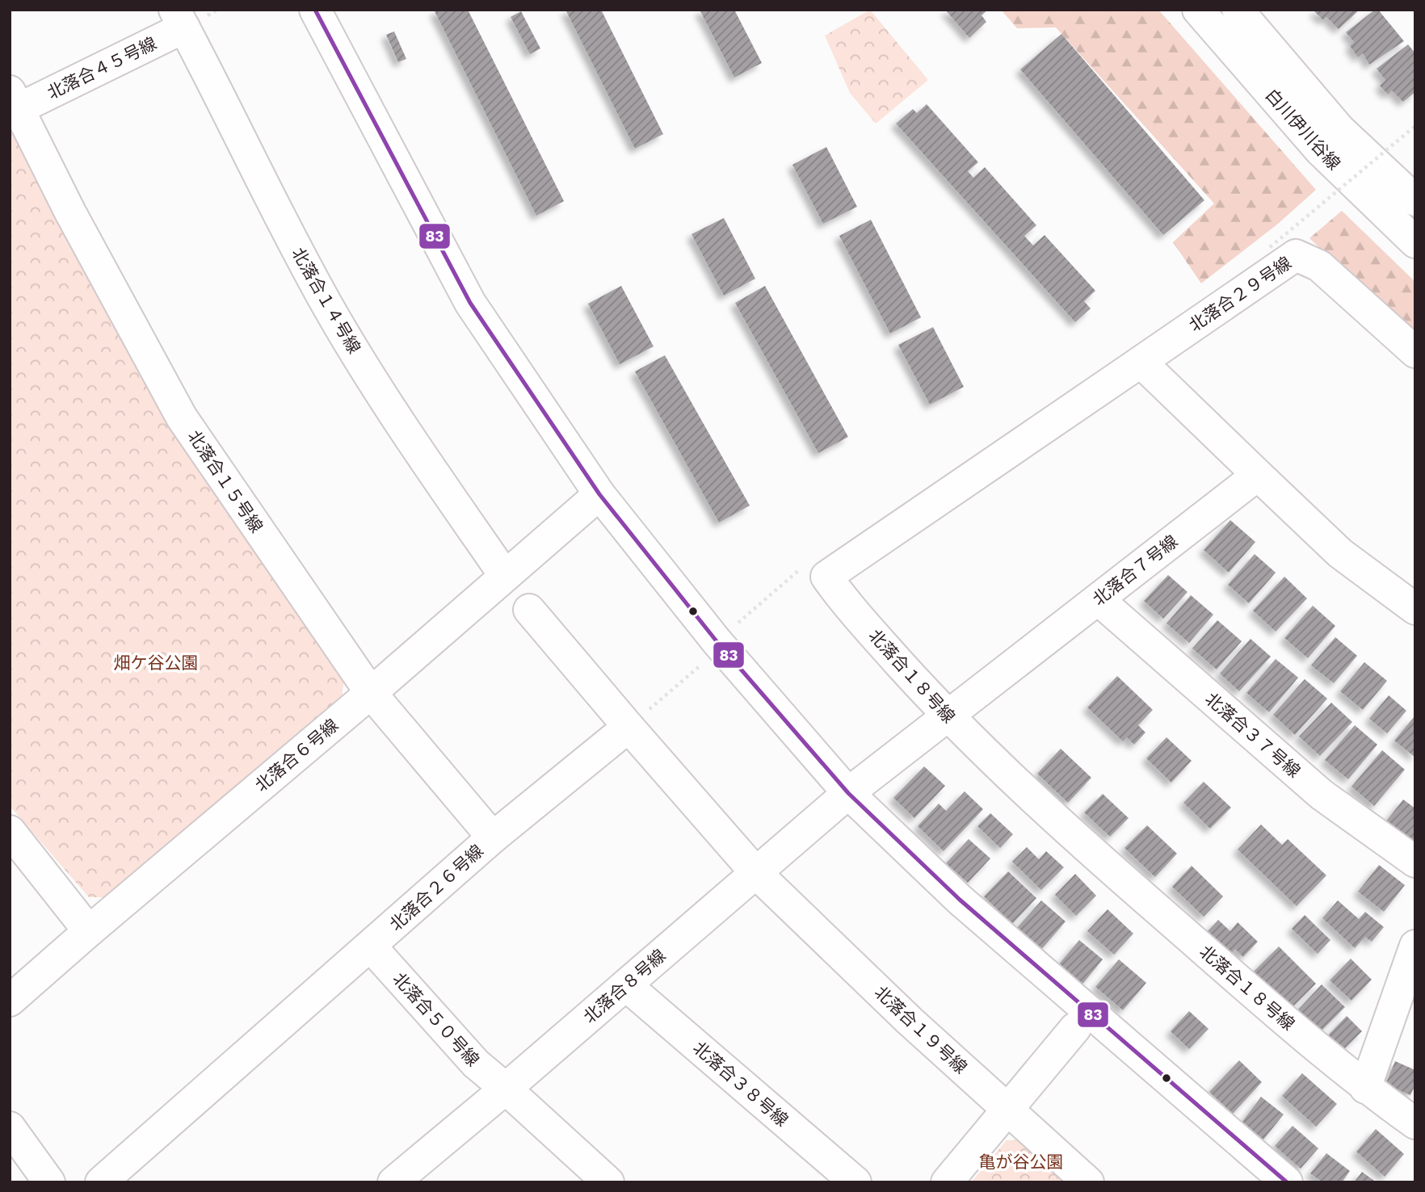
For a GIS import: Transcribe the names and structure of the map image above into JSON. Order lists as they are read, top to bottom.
{
  "streets": {
    "street": [
      "北落合４５号線",
      "白川伊川谷線",
      "北落合２９号線",
      "北落合１４号線",
      "北落合１５号線",
      "北落合７号線",
      "北落合１８号線",
      "北落合３７号線",
      "北落合６号線",
      "北落合２６号線",
      "北落合８号線",
      "北落合５０号線",
      "北落合１９号線",
      "北落合３８号線"
    ]
  },
  "crossings": [
    ["北落合４５号線", "北落合１４号線"],
    ["北落合４５号線", "北落合１５号線"],
    ["北落合２９号線", "北落合１８号線"],
    ["北落合１４号線", "北落合６号線"],
    ["北落合１５号線", "北落合６号線"],
    ["北落合１５号線", "北落合２６号線"],
    ["北落合７号線", "北落合１８号線"],
    ["北落合７号線", "北落合３７号線"],
    ["北落合７号線", "北落合８号線"],
    ["北落合２６号線", "北落合５０号線"],
    ["北落合８号線", "北落合５０号線"],
    ["北落合８号線", "北落合１９号線"],
    ["北落合８号線", "北落合３８号線"]
  ],
  "parks": ["畑ケ谷公園", "亀が谷公園"],
  "lines": ["transit line 83"]
}
